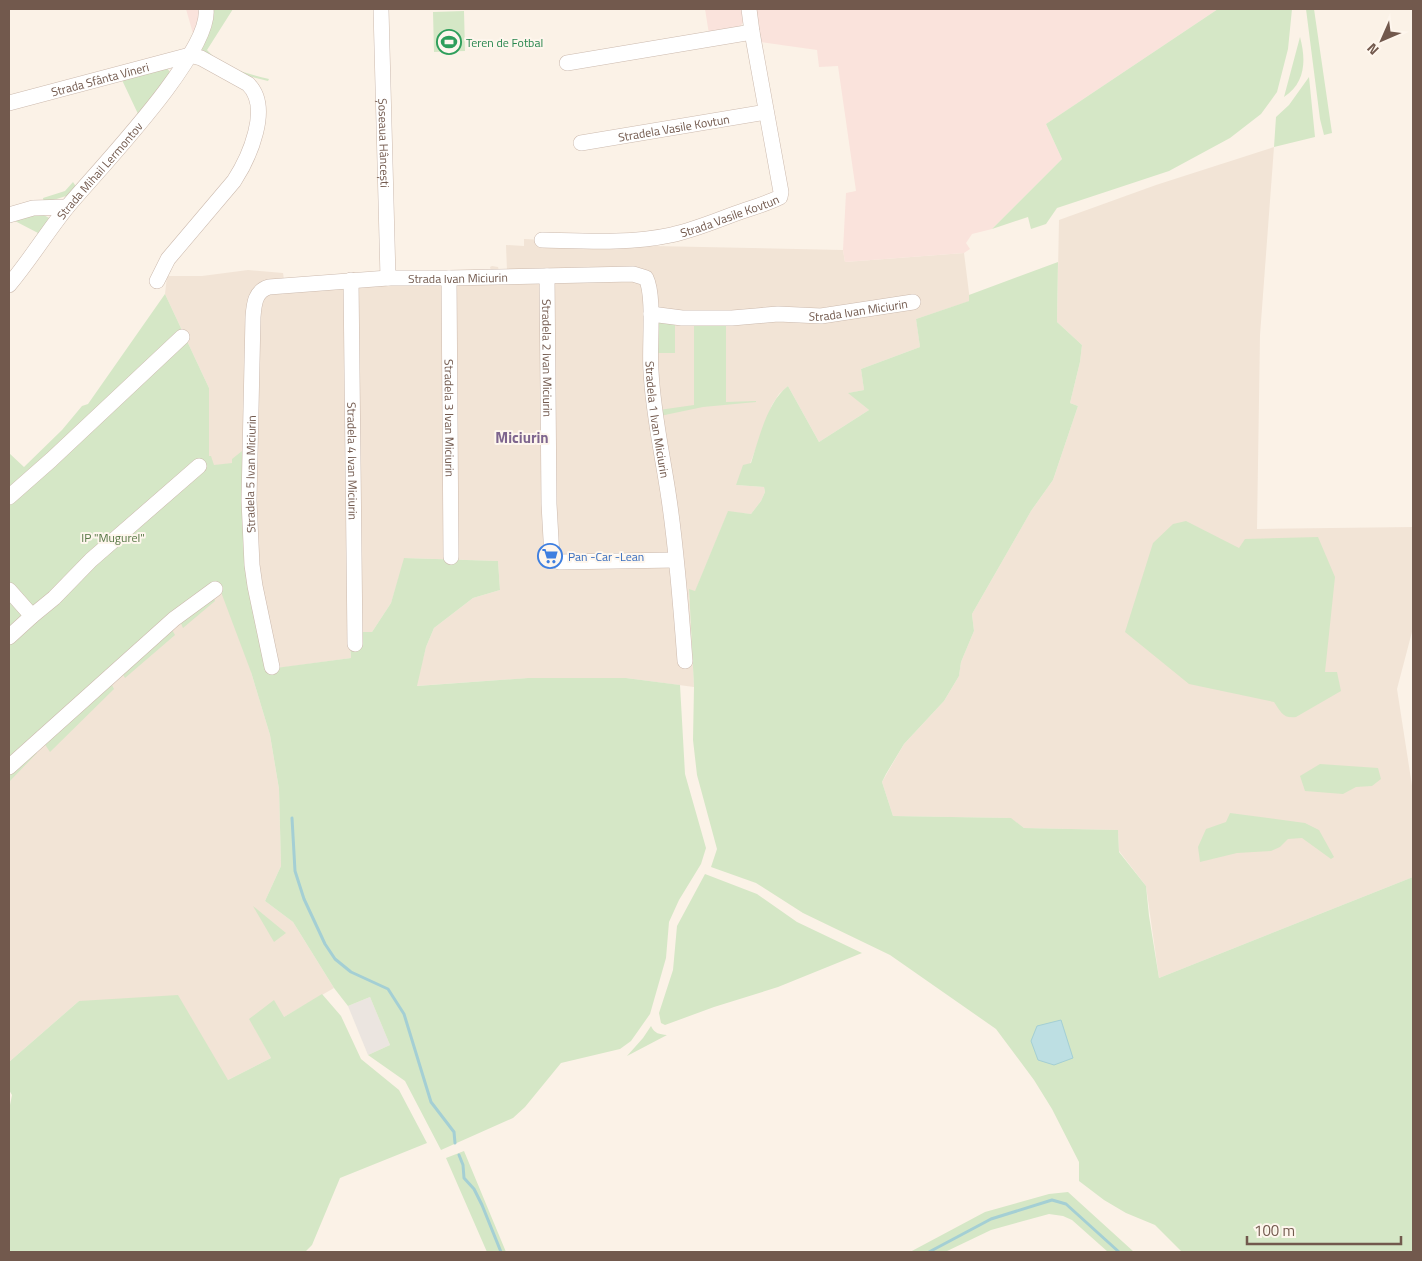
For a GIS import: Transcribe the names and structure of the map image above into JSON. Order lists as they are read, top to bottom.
{
  "streets": {
    "street": [
      "Strada Sfânta Vineri",
      "Stradela Vasile Kovtun",
      "Șoseaua Hâncești",
      "Strada Mihail Lermontov",
      "Strada Vasile Kovtun",
      "Strada Ivan Miciurin",
      "Stradela 2 Ivan Miciurin",
      "Stradela 3 Ivan Miciurin",
      "Stradela 1 Ivan Miciurin",
      "Stradela 4 Ivan Miciurin",
      "Stradela 5 Ivan Miciurin"
    ]
  },
  "crossings": [
    ["Strada Sfânta Vineri", "Strada Mihail Lermontov"],
    ["Stradela Vasile Kovtun", "Strada Vasile Kovtun"],
    ["Șoseaua Hâncești", "Strada Ivan Miciurin"],
    ["Strada Ivan Miciurin", "Stradela 2 Ivan Miciurin"],
    ["Strada Ivan Miciurin", "Stradela 3 Ivan Miciurin"],
    ["Strada Ivan Miciurin", "Stradela 1 Ivan Miciurin"],
    ["Strada Ivan Miciurin", "Stradela 4 Ivan Miciurin"],
    ["Strada Ivan Miciurin", "Stradela 5 Ivan Miciurin"],
    ["Stradela 2 Ivan Miciurin", "Stradela 1 Ivan Miciurin"]
  ],
  "districts": ["Miciurin"],
  "parks": ["IP \"Mugurel\""],
  "places": {
    "sports": ["Teren de Fotbal"],
    "supermarket": ["Pan -Car -Lean"]
  },
  "scale_bar": "100 m",
  "north": "bottom left"
}
